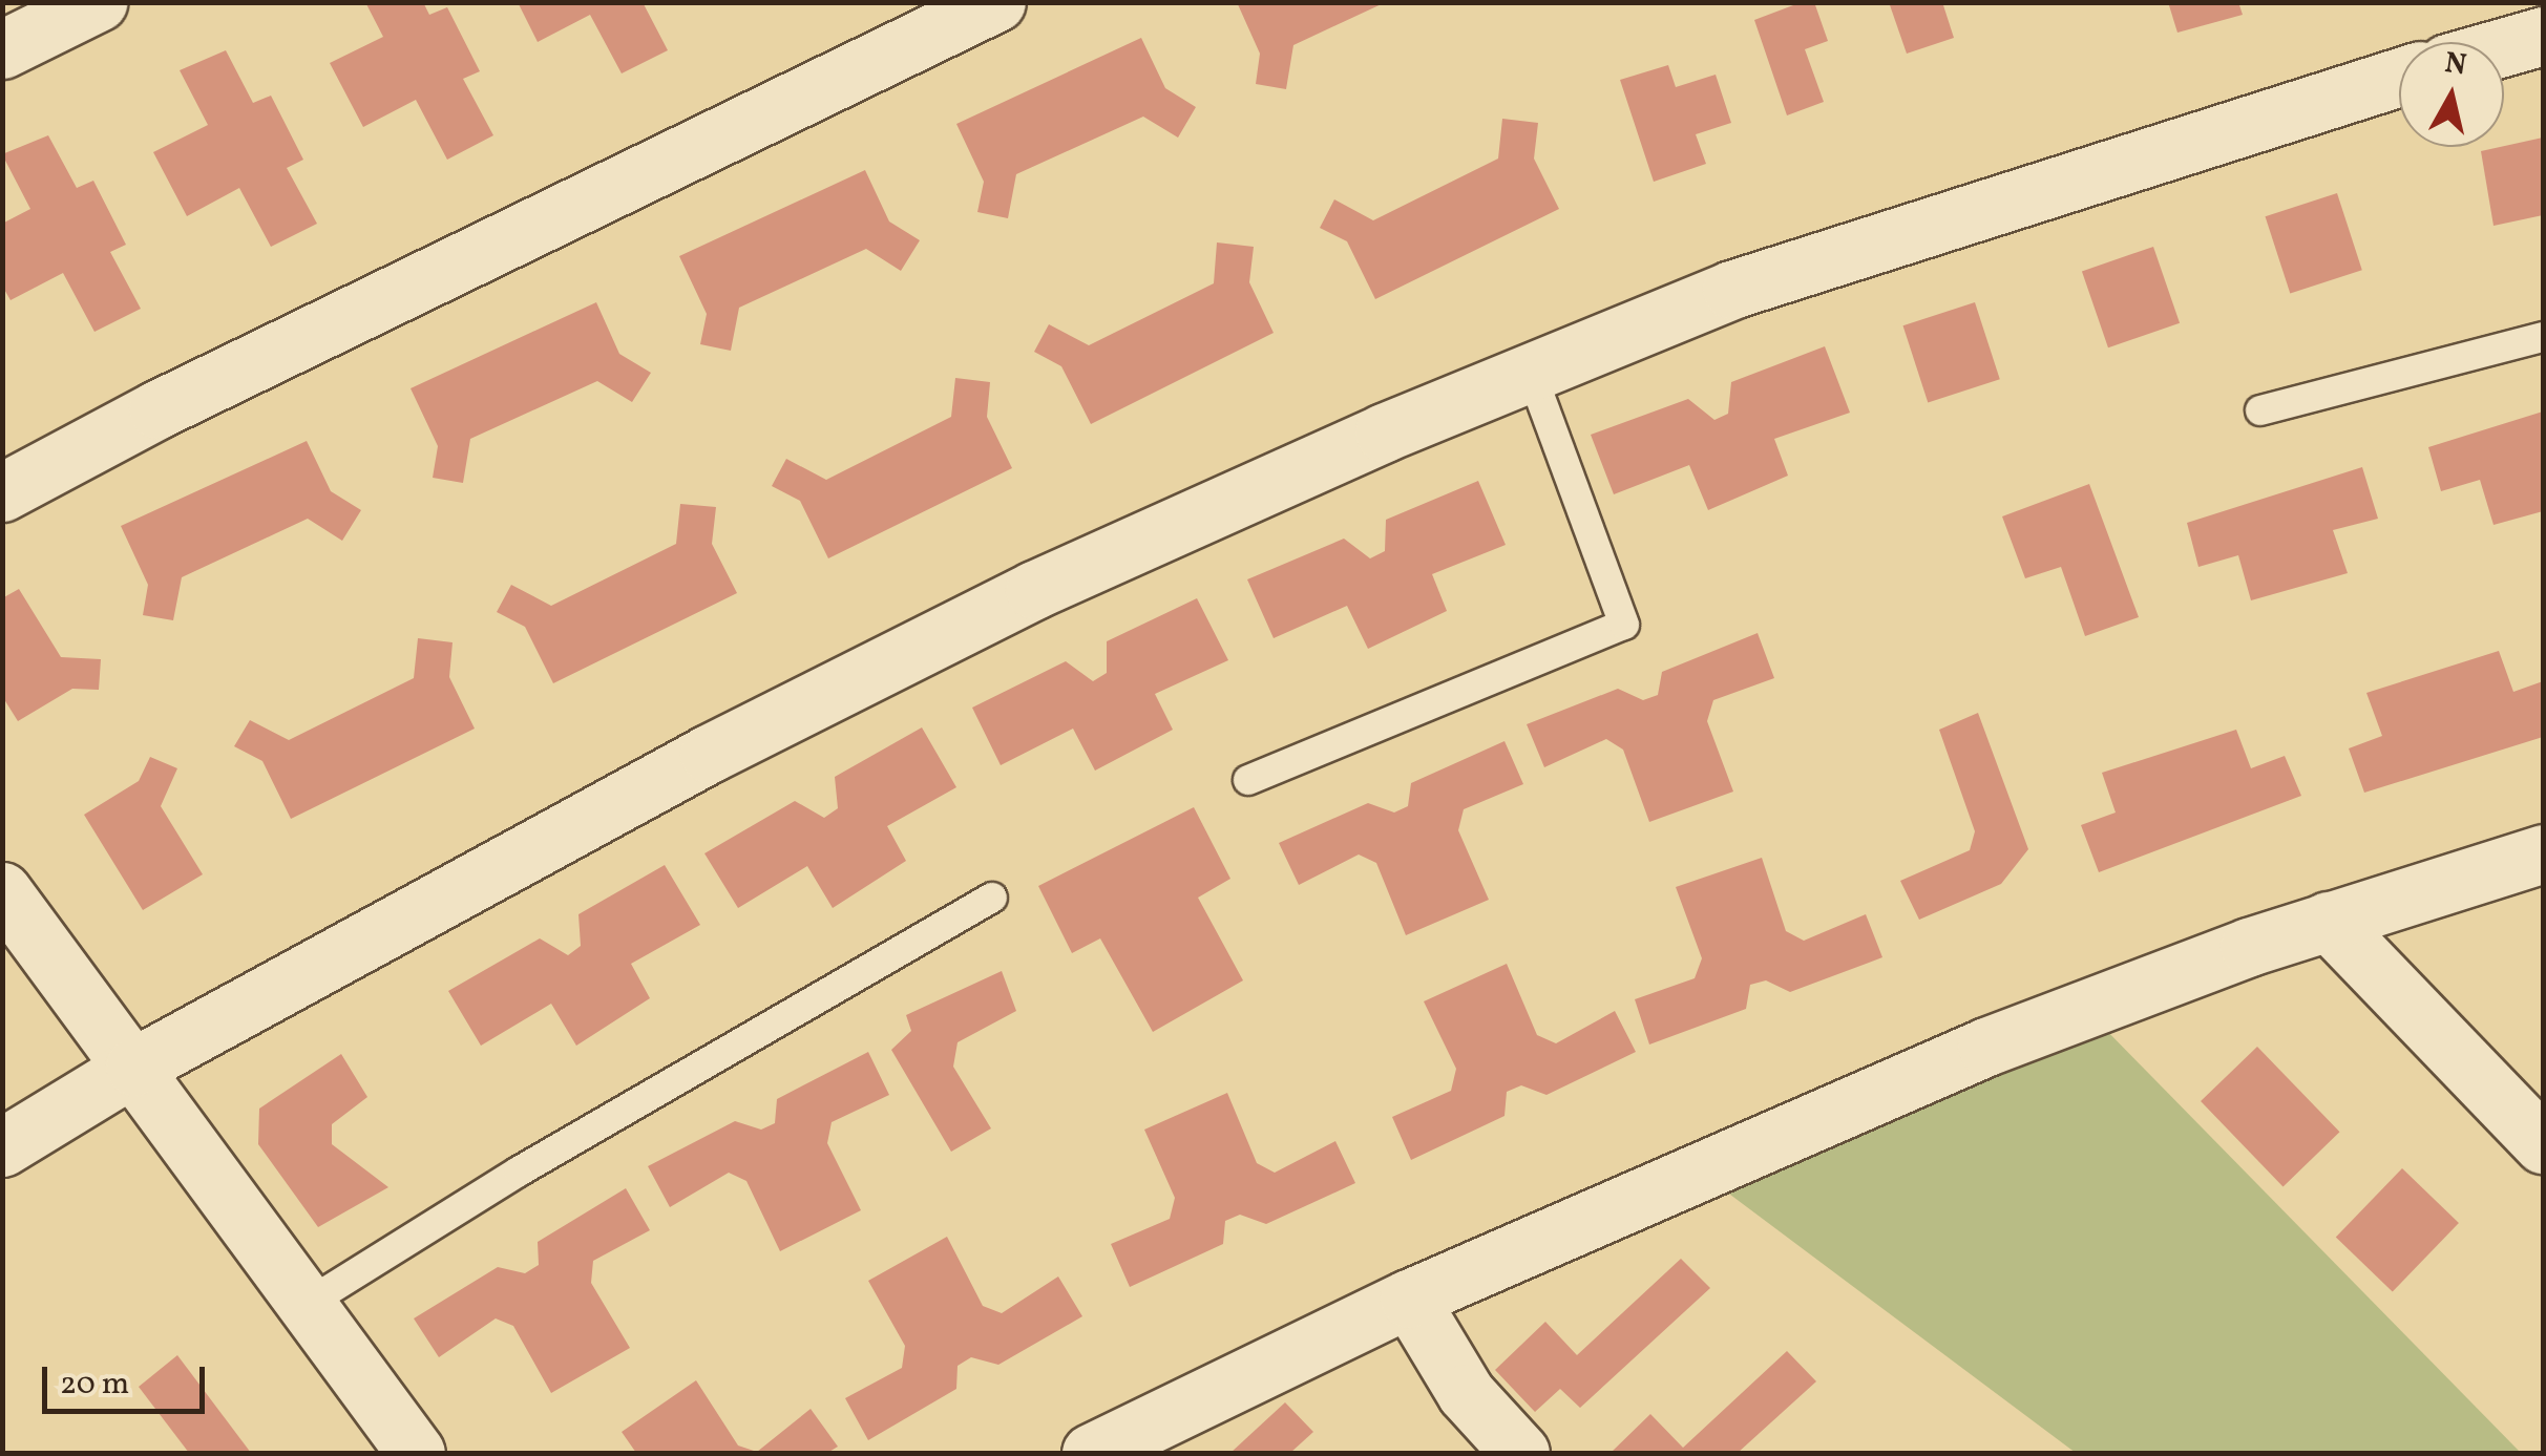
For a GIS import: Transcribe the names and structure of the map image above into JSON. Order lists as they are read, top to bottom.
{
  "scale_bar": "20 m",
  "north": "top"
}
